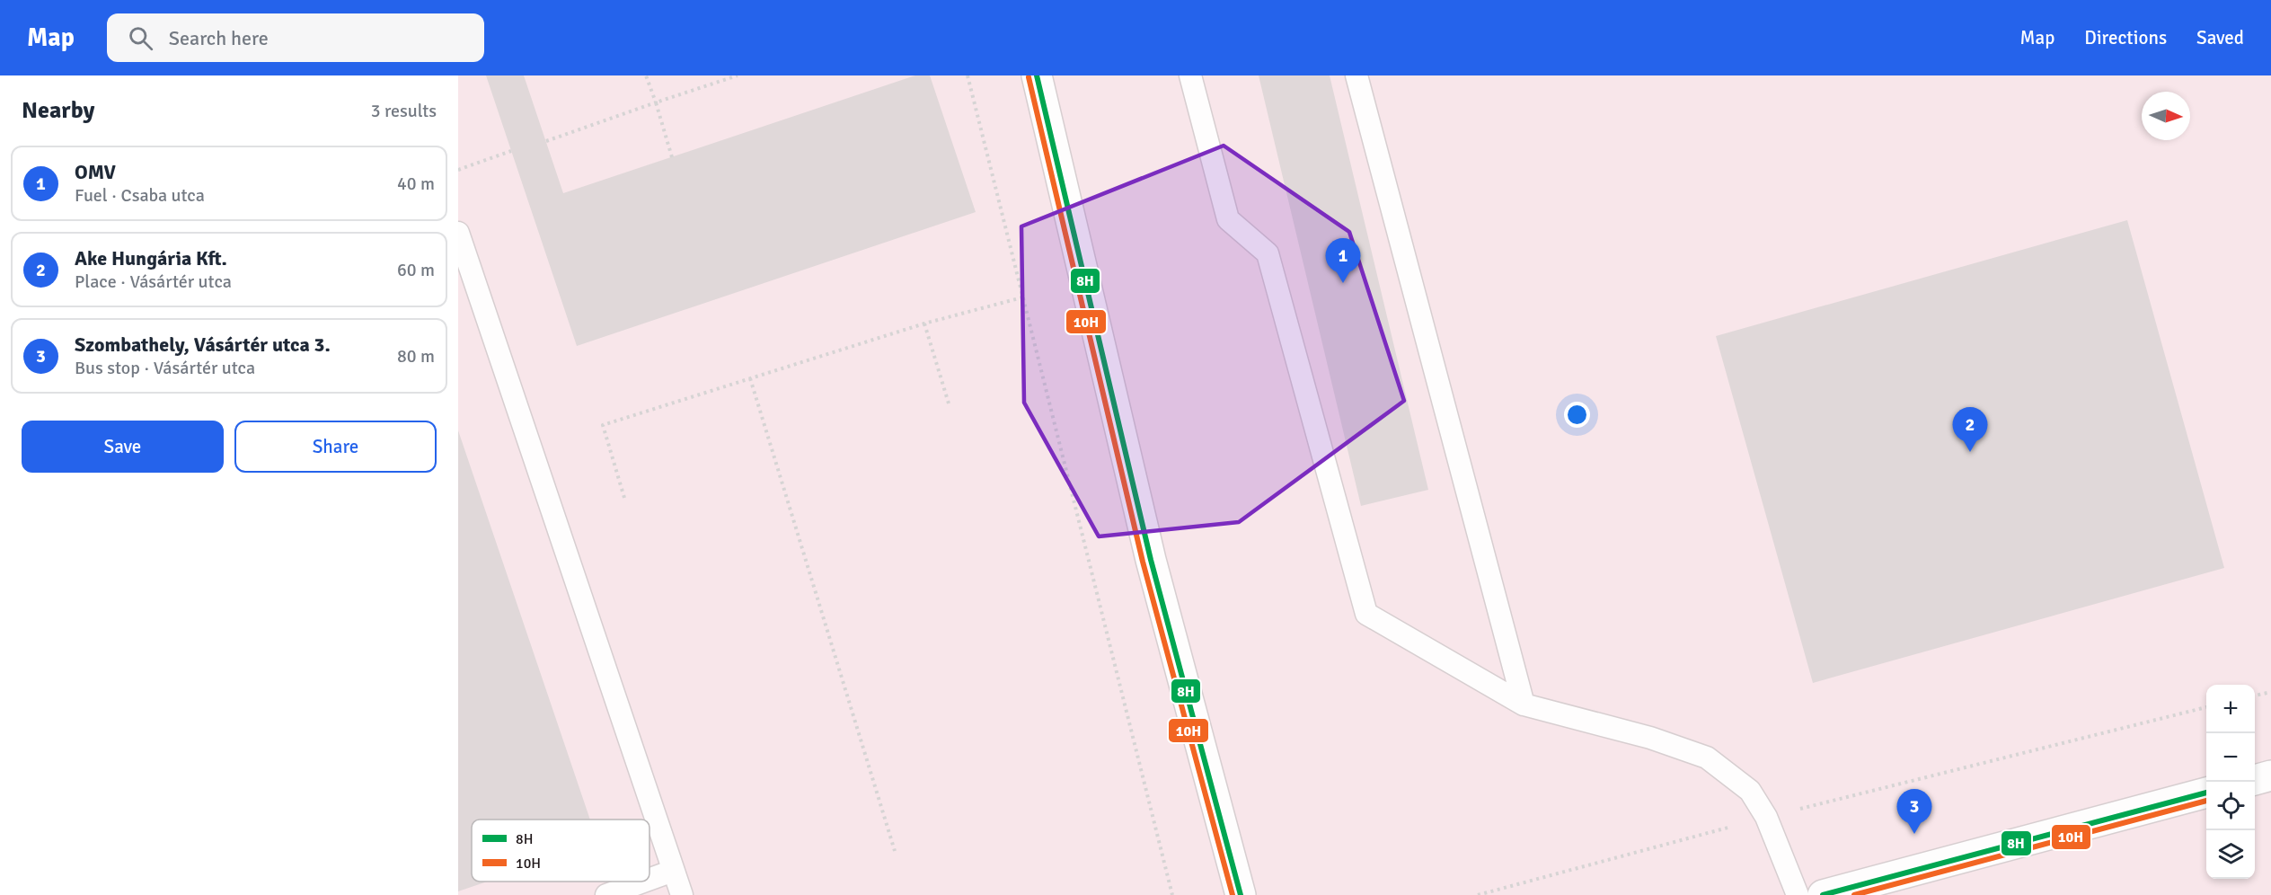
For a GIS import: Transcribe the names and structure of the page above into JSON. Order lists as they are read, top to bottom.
{
  "lines": ["transit line 8H", "transit line 10H"],
  "legend": ["8H", "10H"],
  "north": "right",
  "page": {
    "header": "Map",
    "search": "Search here",
    "nav": ["Map", "Directions", "Saved"],
    "heading": ["Nearby", "3 results"],
    "list": [
      {
        "mark": "1",
        "name": "OMV",
        "note": "Fuel · Csaba utca",
        "value": "40 m"
      },
      {
        "mark": "2",
        "name": "Ake Hungária Kft.",
        "note": "Place · Vásártér utca",
        "value": "60 m"
      },
      {
        "mark": "3",
        "name": "Szombathely, Vásártér utca 3.",
        "note": "Bus stop · Vásártér utca",
        "value": "80 m"
      }
    ],
    "pins": ["1", "2", "3"],
    "buttons": ["Save", "Share"],
    "map_buttons": ["+", "−"]
  }
}
